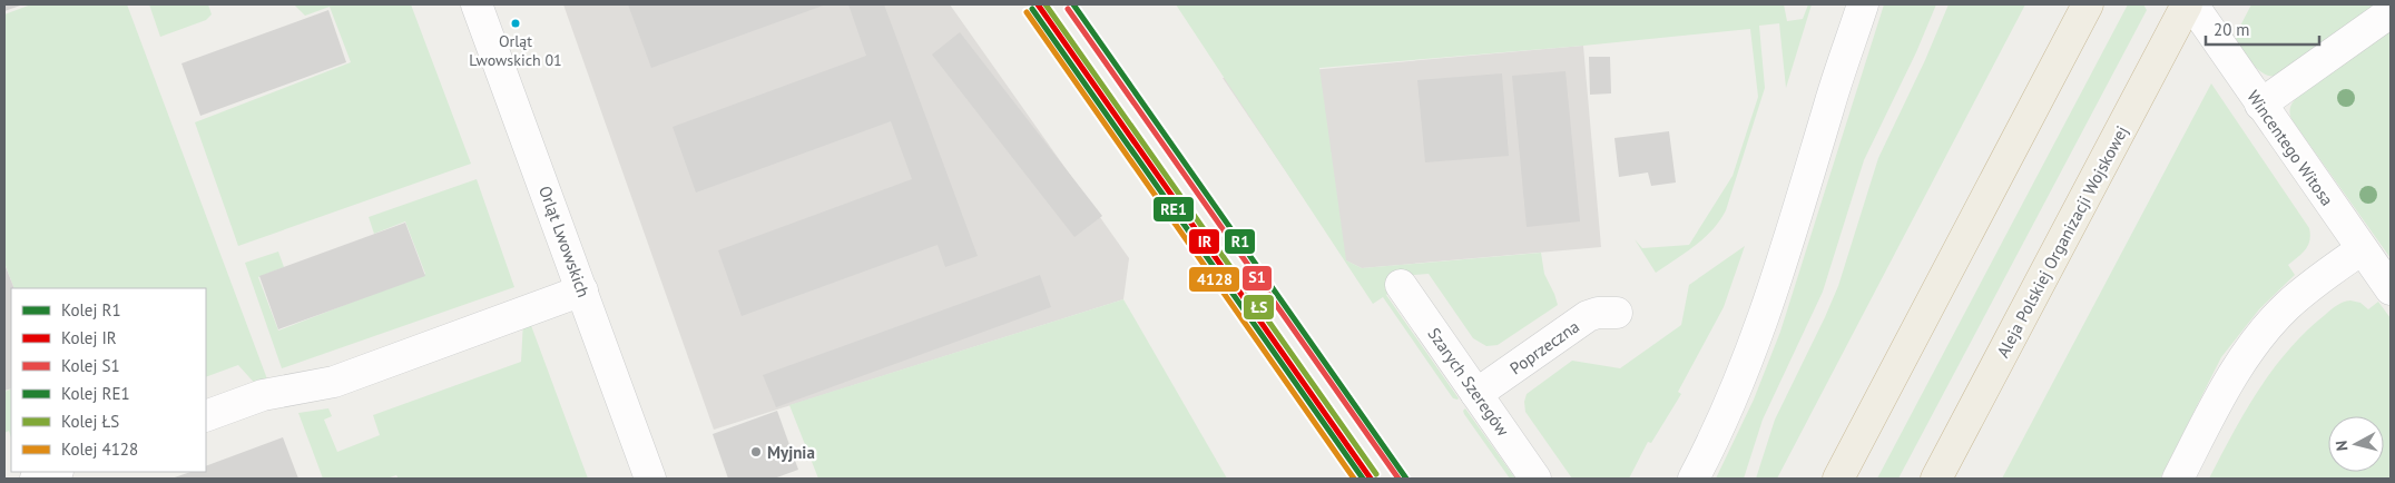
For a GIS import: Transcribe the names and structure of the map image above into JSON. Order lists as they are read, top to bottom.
{
  "streets": {
    "highway": ["Aleja Polskiej Organizacji Wojskowej"],
    "street": [
      "Wincentego Witosa",
      "Orląt Lwowskich",
      "Poprzeczna",
      "Szarych Szeregów"
    ]
  },
  "crossings": [
    ["Poprzeczna", "Szarych Szeregów"]
  ],
  "places": ["Orląt Lwowskich 01", "Myjnia"],
  "lines": [
    "rail line R1",
    "rail line IR",
    "rail line ŁS",
    "rail line S1",
    "rail line RE1",
    "rail line 4128"
  ],
  "legend": [
    "Kolej R1",
    "Kolej IR",
    "Kolej S1",
    "Kolej RE1",
    "Kolej ŁS",
    "Kolej 4128"
  ],
  "scale_bar": "20 m",
  "north": "left"
}
